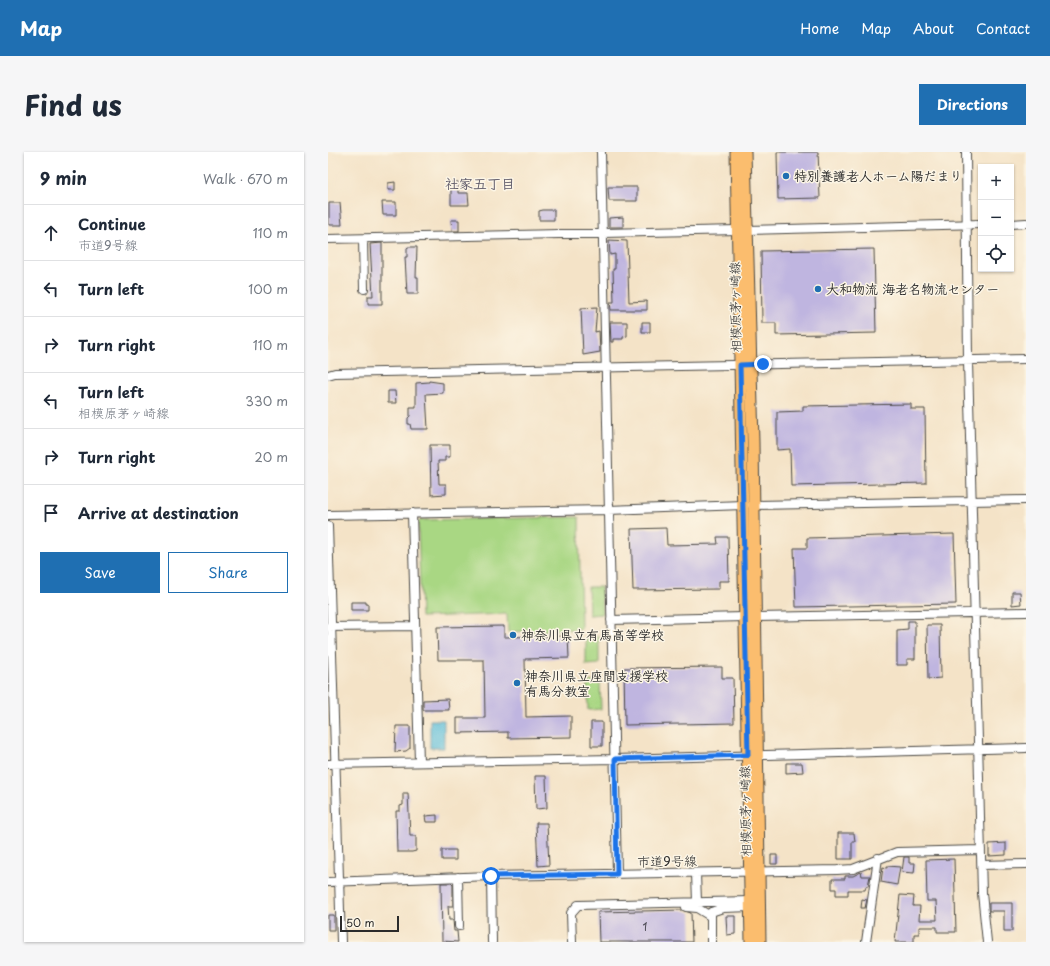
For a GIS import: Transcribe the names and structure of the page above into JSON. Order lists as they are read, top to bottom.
{
  "streets": {
    "main road": ["相模原茅ヶ崎線"],
    "street": ["市道9号線"]
  },
  "crossings": [
    ["相模原茅ヶ崎線", "市道9号線"]
  ],
  "districts": ["社家五丁目"],
  "places": [
    "特別養護老人ホーム陽だまり",
    "大和物流 海老名物流センター",
    "神奈川県立有馬高等学校",
    "神奈川県立座間支援学校 有馬分教室"
  ],
  "house_numbers": ["1"],
  "scale_bar": "50 m",
  "page": {
    "header": "Map",
    "nav": [
      "Home",
      "Map",
      "About",
      "Contact"
    ],
    "title": "Find us",
    "buttons": [
      "Directions",
      ["Save", "Share"]
    ],
    "heading": ["9 min", "Walk · 670 m"],
    "map_buttons": ["+", "−"],
    "list": [
      ["Continue", "市道9号線", "110 m"],
      ["Turn left", "100 m"],
      ["Turn right", "110 m"],
      ["Turn left", "相模原茅ヶ崎線", "330 m"],
      ["Turn right", "20 m"],
      "Arrive at destination"
    ],
    "scale": "50 m"
  }
}
